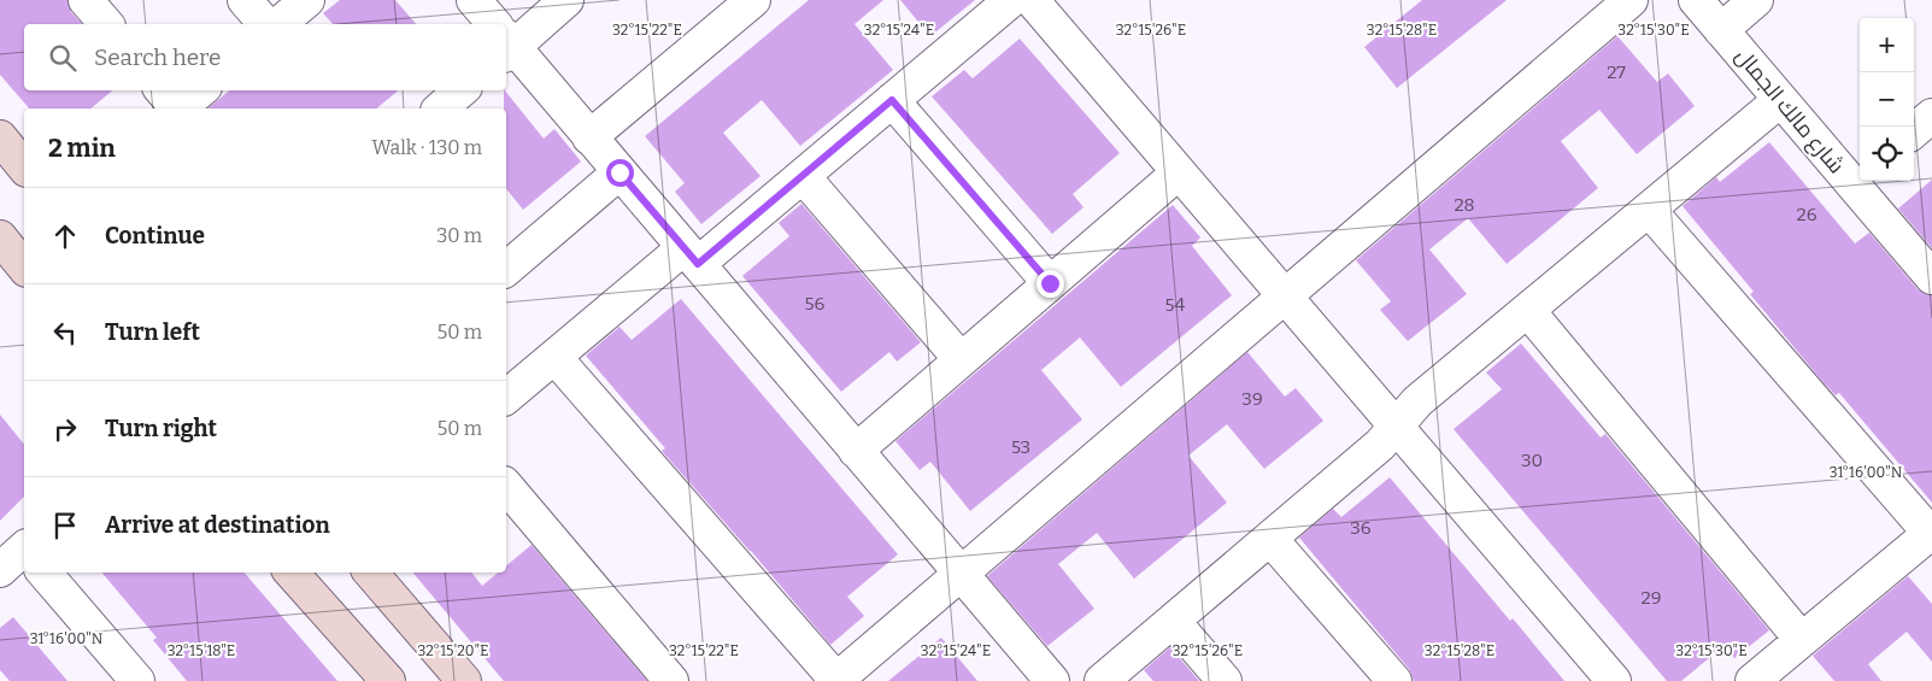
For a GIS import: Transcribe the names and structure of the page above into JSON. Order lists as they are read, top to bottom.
{
  "streets": {
    "street": ["شارع مالك الجمال"]
  },
  "house_numbers": [
    "27",
    "28",
    "26",
    "56",
    "54",
    "39",
    "53",
    "30",
    "36",
    "29"
  ],
  "page": {
    "map_buttons": ["+", "−"],
    "search": "Search here",
    "heading": ["2 min", "Walk · 130 m"],
    "list": [
      ["Continue", "30 m"],
      ["Turn left", "50 m"],
      ["Turn right", "50 m"],
      "Arrive at destination"
    ]
  },
  "coordinates": [
    "32°15'22\"E",
    "32°15'24\"E",
    "32°15'26\"E",
    "32°15'28\"E",
    "32°15'30\"E",
    "31°16'00\"N",
    "32°15'18\"E",
    "32°15'20\"E"
  ]
}
